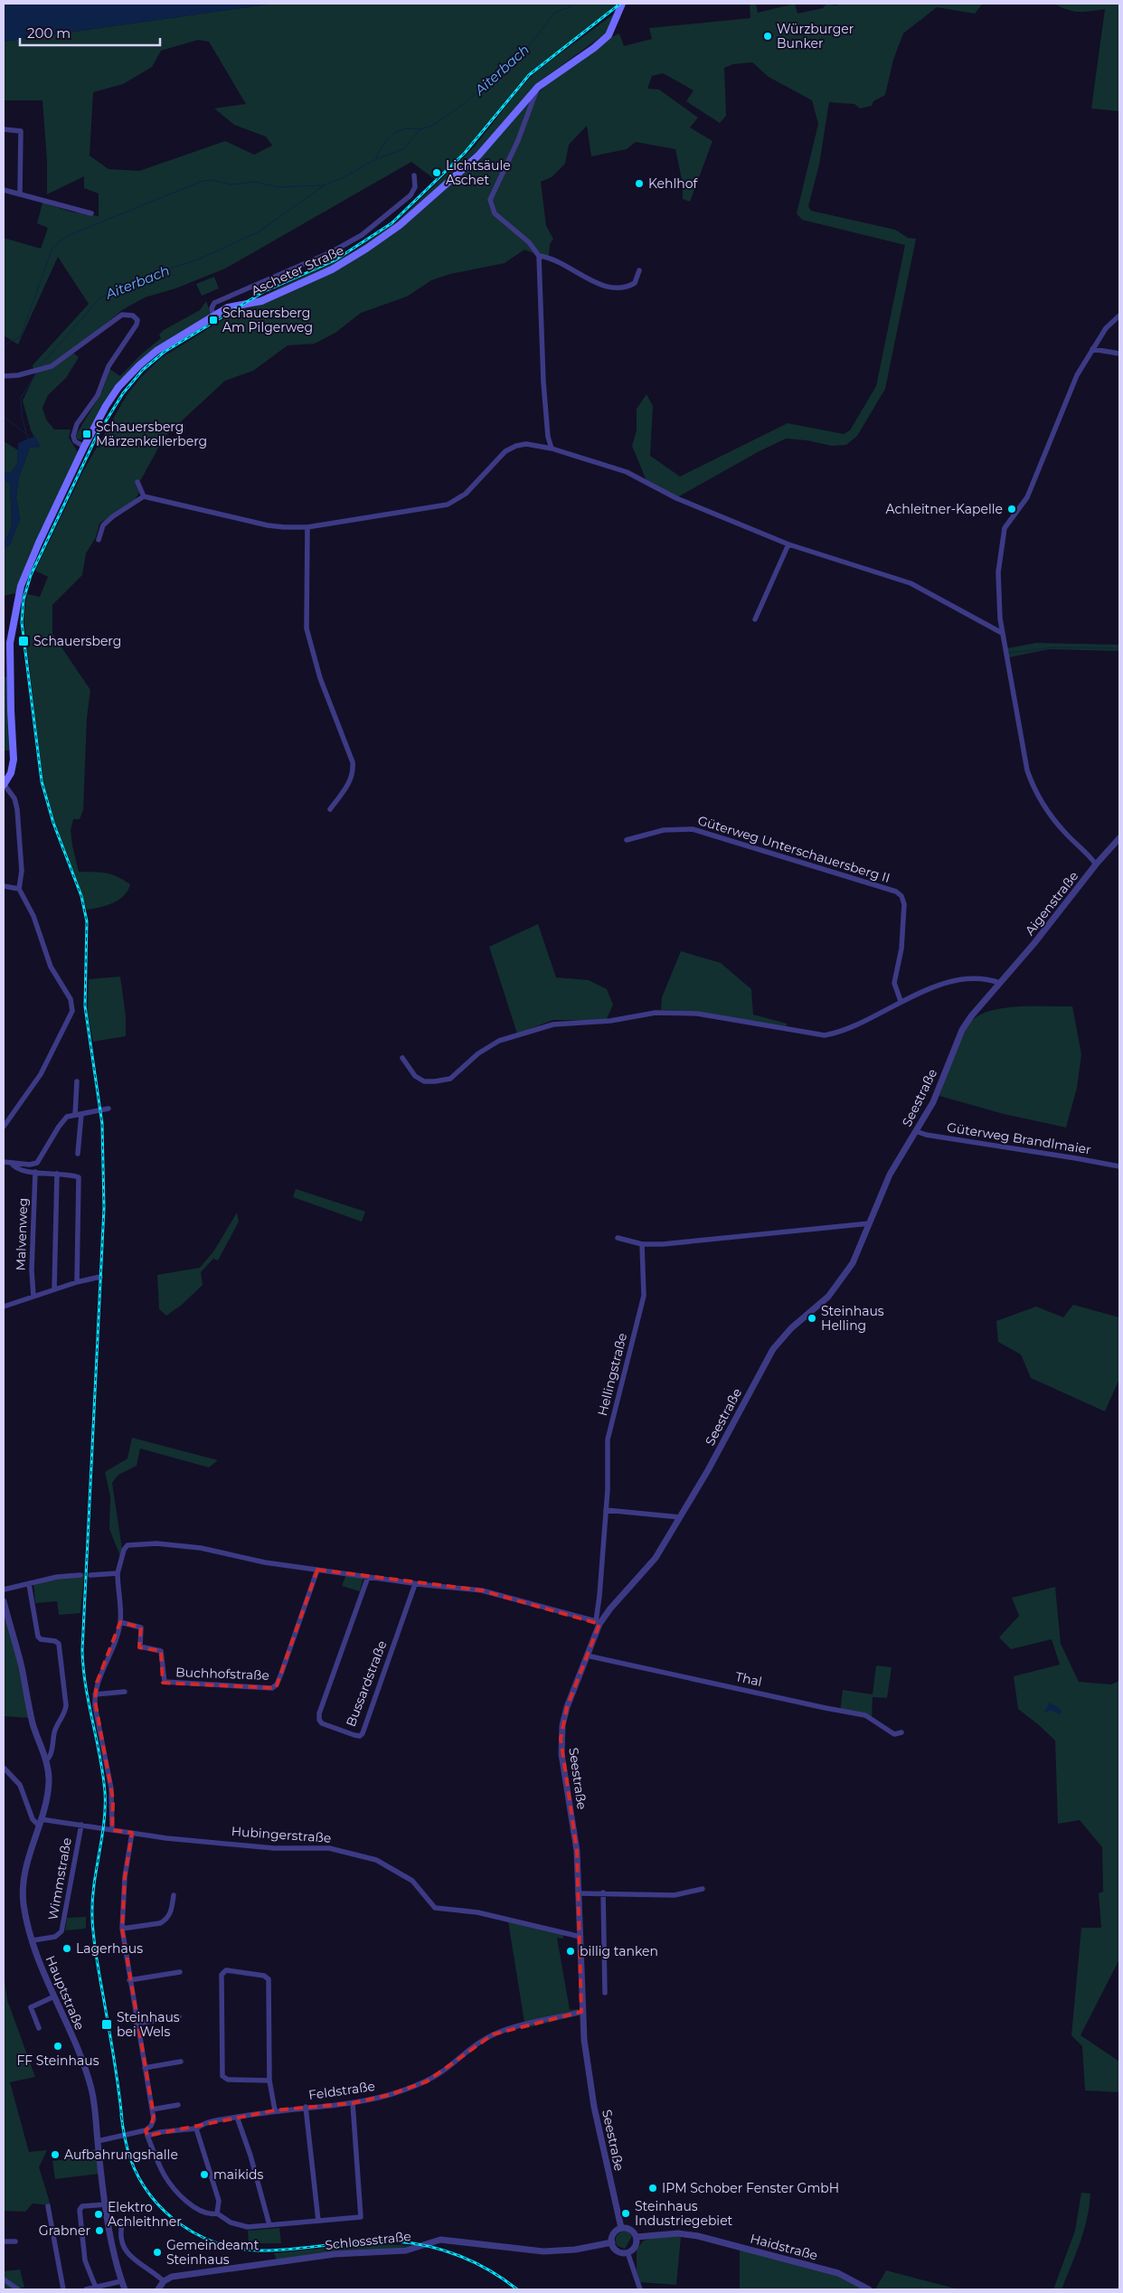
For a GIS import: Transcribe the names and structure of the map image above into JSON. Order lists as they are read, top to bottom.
{
  "streets": {
    "main road": ["Ascheter Straße"],
    "street": [
      "Güterweg Unterschauersberg II",
      "Aigenstraße",
      "Seestraße",
      "Güterweg Brandlmaier",
      "Malvenweg",
      "Hellingstraße",
      "Buchhofstraße",
      "Thal",
      "Bussardstraße",
      "Hubingerstraße",
      "Wimmstraße",
      "Hauptstraße",
      "Feldstraße",
      "Schlossstraße",
      "Haidstraße"
    ]
  },
  "crossings": [
    ["Aigenstraße", "Seestraße"],
    ["Seestraße", "Güterweg Brandlmaier"],
    ["Seestraße", "Hellingstraße"],
    ["Seestraße", "Thal"],
    ["Seestraße", "Hubingerstraße"],
    ["Seestraße", "Feldstraße"],
    ["Seestraße", "Schlossstraße"],
    ["Seestraße", "Haidstraße"],
    ["Hubingerstraße", "Wimmstraße"],
    ["Hubingerstraße", "Hauptstraße"],
    ["Wimmstraße", "Hauptstraße"],
    ["Hauptstraße", "Feldstraße"],
    ["Schlossstraße", "Haidstraße"]
  ],
  "water": ["Aiterbach"],
  "places": {
    "other": [
      "Würzburger Bunker",
      "Lichtsäule Aschet",
      "Kehlhof",
      "Achleitner-Kapelle",
      "Steinhaus Helling",
      "Lagerhaus",
      "billig tanken",
      "FF Steinhaus",
      "Aufbahrungshalle",
      "maikids",
      "IPM Schober Fenster GmbH",
      "Steinhaus Industriegebiet",
      "Elektro Achleithner",
      "Grabner",
      "Gemeindeamt Steinhaus"
    ],
    "transit": [
      "Schauersberg Am Pilgerweg",
      "Schauersberg Märzenkellerberg",
      "Schauersberg",
      "Steinhaus bei Wels"
    ]
  },
  "scale_bar": "200 m"
}
